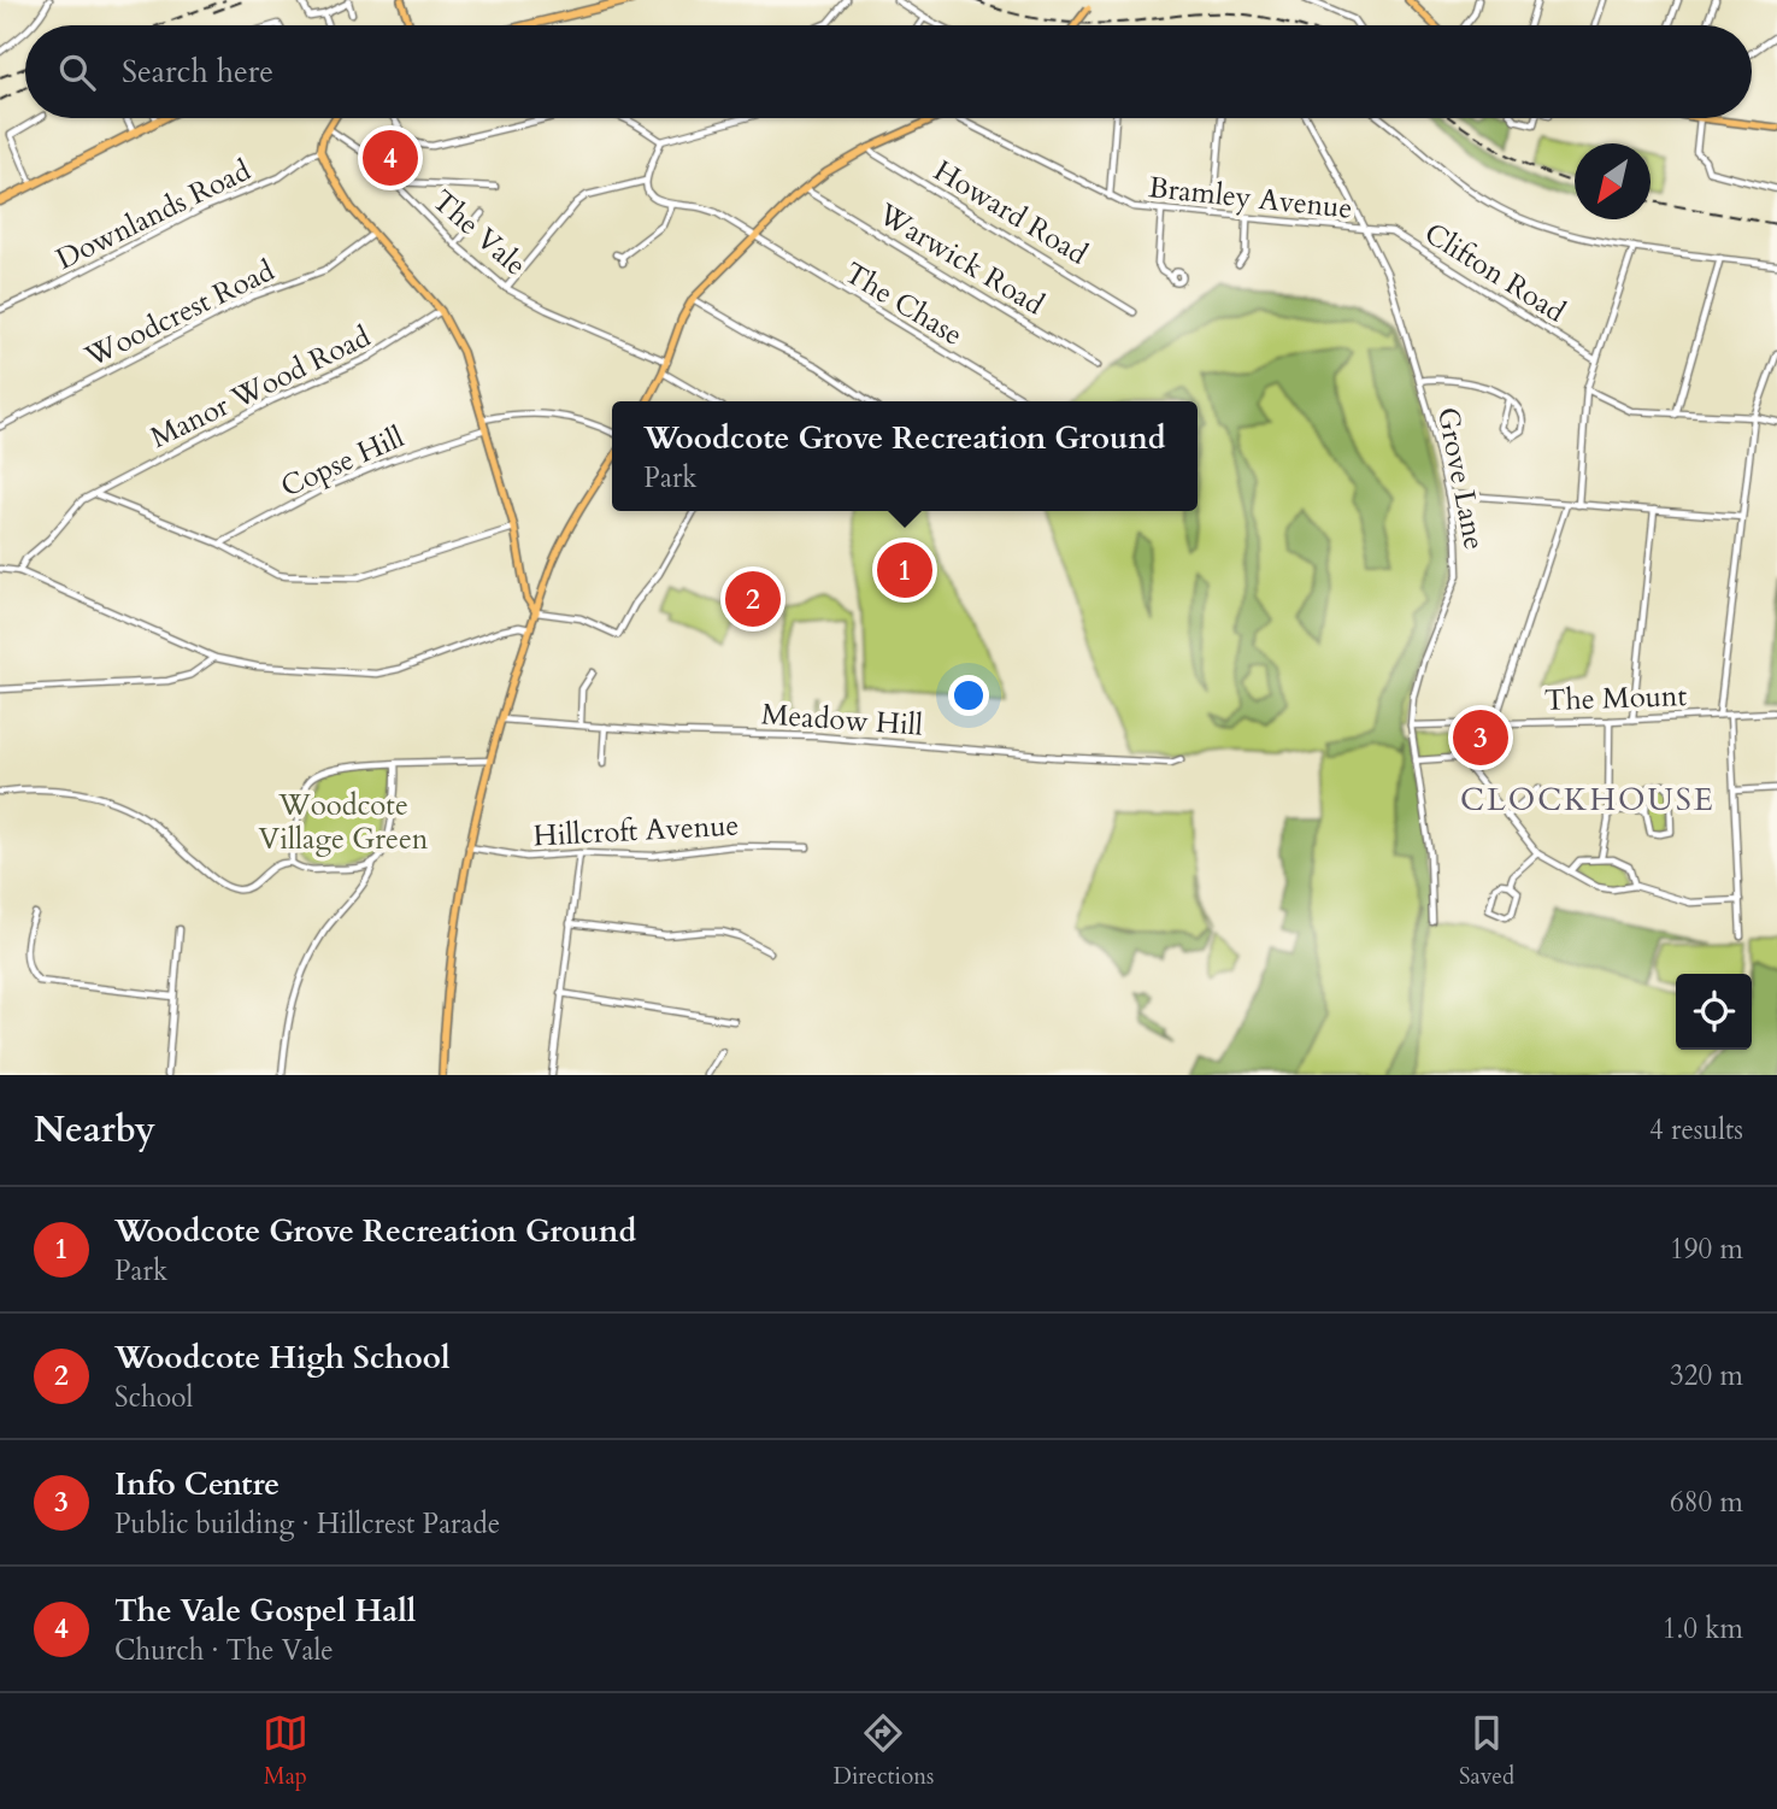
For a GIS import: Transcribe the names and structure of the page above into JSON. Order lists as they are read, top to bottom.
{
  "streets": {
    "street": [
      "Bramley Avenue",
      "Howard Road",
      "Downlands Road",
      "The Vale",
      "Warwick Road",
      "Clifton Road",
      "The Chase",
      "Woodcrest Road",
      "Manor Wood Road",
      "Copse Hill",
      "Grove Lane",
      "The Mount",
      "Meadow Hill",
      "Hillcroft Avenue"
    ]
  },
  "crossings": [
    ["Bramley Avenue", "Clifton Road"],
    ["Bramley Avenue", "Grove Lane"],
    ["Clifton Road", "Grove Lane"],
    ["Grove Lane", "The Mount"]
  ],
  "districts": ["CLOCKHOUSE"],
  "parks": ["Woodcote Village Green"],
  "north": "bottom left",
  "page": {
    "search": "Search here",
    "pins": [
      "4",
      "1",
      "2",
      "3"
    ],
    "popup": ["Woodcote Grove Recreation Ground", "Park"],
    "heading": ["Nearby", "4 results"],
    "list": [
      {
        "mark": "1",
        "name": "Woodcote Grove Recreation Ground",
        "note": "Park",
        "value": "190 m"
      },
      {
        "mark": "2",
        "name": "Woodcote High School",
        "note": "School",
        "value": "320 m"
      },
      {
        "mark": "3",
        "name": "Info Centre",
        "note": "Public building · Hillcrest Parade",
        "value": "680 m"
      },
      {
        "mark": "4",
        "name": "The Vale Gospel Hall",
        "note": "Church · The Vale",
        "value": "1.0 km"
      }
    ],
    "nav": ["Map", "Directions", "Saved"]
  }
}
